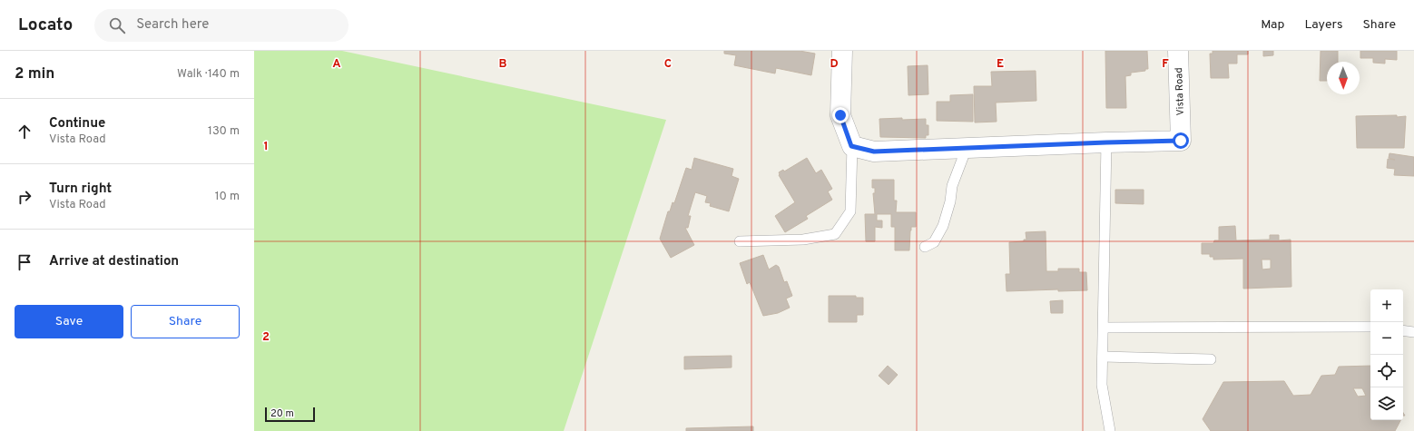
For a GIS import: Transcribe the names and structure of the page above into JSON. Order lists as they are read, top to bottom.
{
  "streets": {
    "street": ["Vista Road"]
  },
  "scale_bar": "20 m",
  "north": "bottom",
  "page": {
    "header": "Locato",
    "search": "Search here",
    "nav": ["Map", "Layers", "Share"],
    "heading": ["2 min", "Walk · 140 m"],
    "list": [
      ["Continue", "Vista Road", "130 m"],
      ["Turn right", "Vista Road", "10 m"],
      "Arrive at destination"
    ],
    "map_buttons": ["+", "−"],
    "buttons": ["Save", "Share"],
    "scale": "20 m"
  },
  "grid": {
    "columns": [
      "A",
      "B",
      "C",
      "D",
      "E",
      "F"
    ],
    "rows": ["1", "2"]
  }
}
